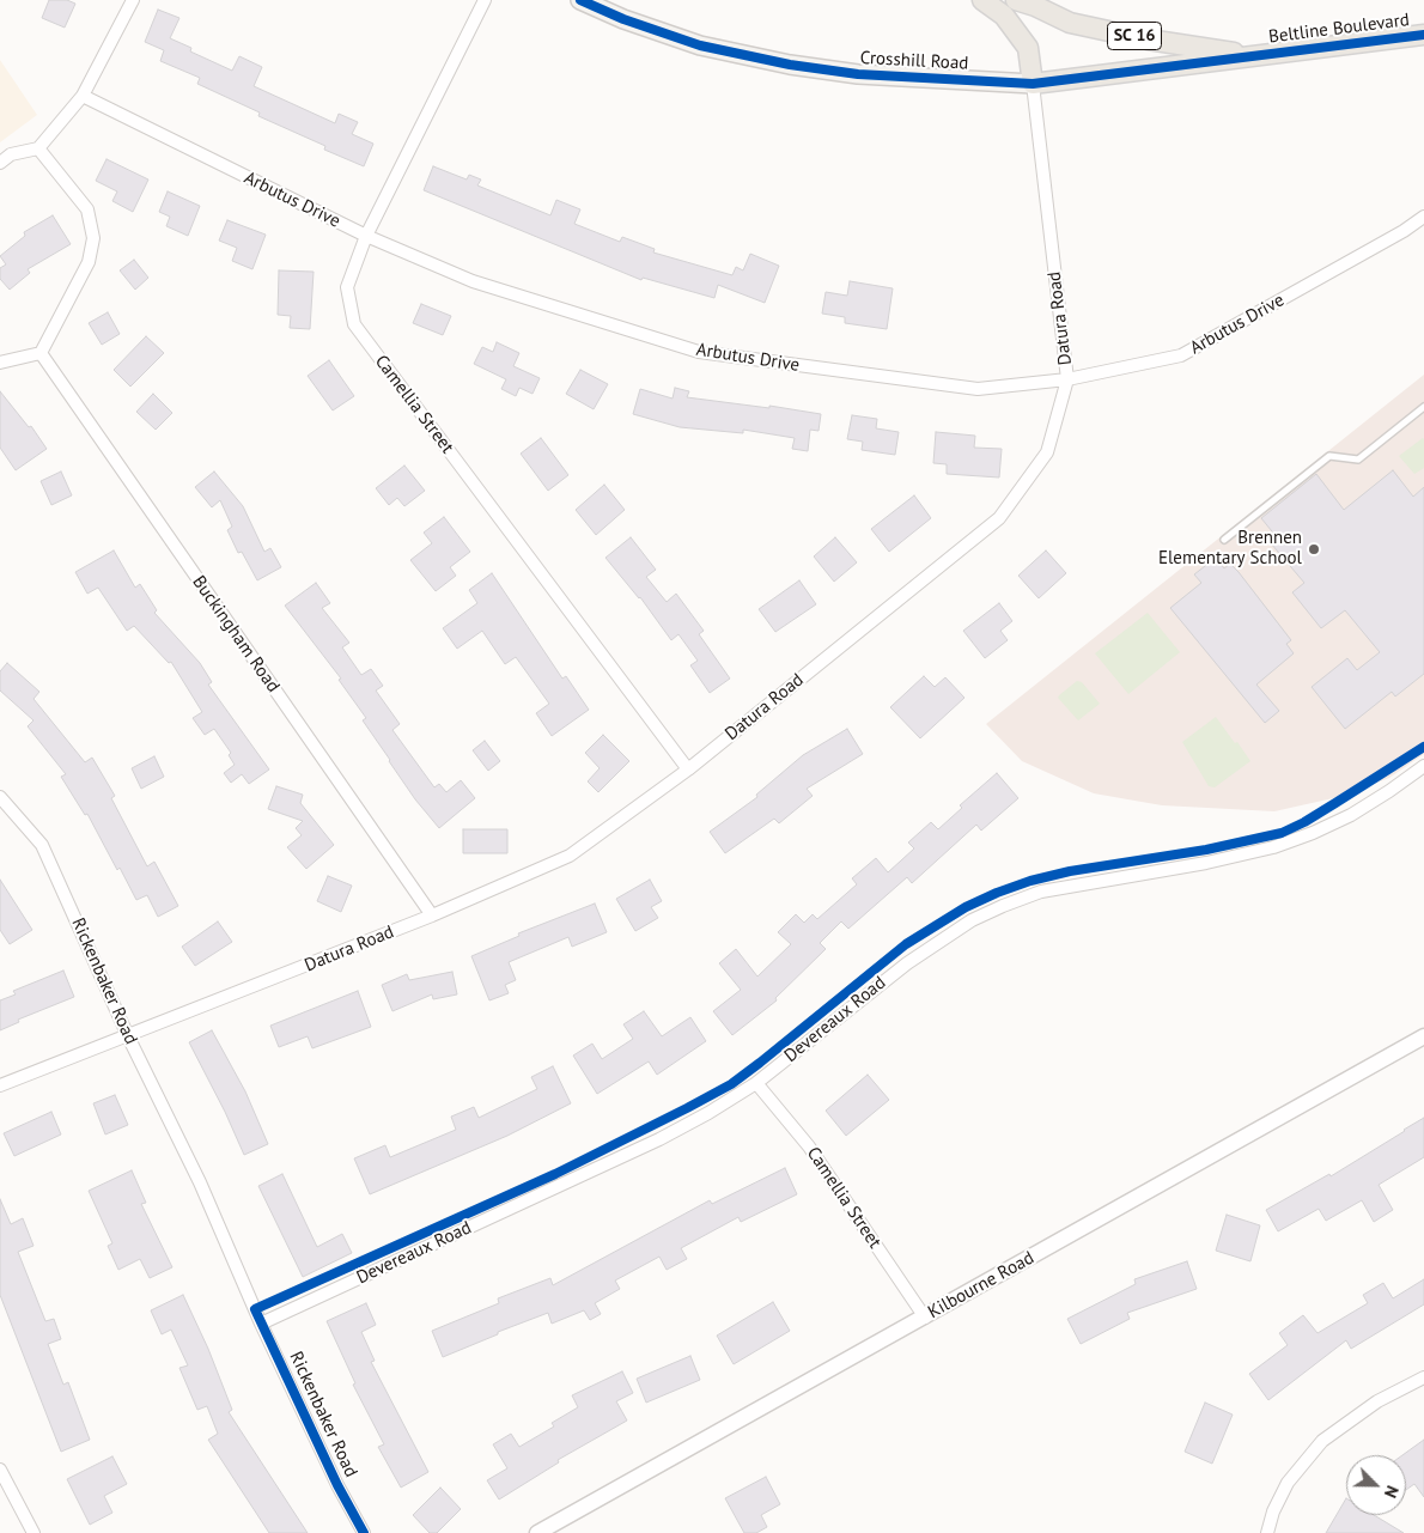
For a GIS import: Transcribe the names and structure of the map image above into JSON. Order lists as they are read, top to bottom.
{
  "streets": {
    "main road": [
      "Beltline Boulevard",
      "SC 16",
      "Crosshill Road",
      "Datura Road"
    ],
    "street": [
      "Arbutus Drive",
      "Camellia Street",
      "Buckingham Road",
      "Rickenbaker Road",
      "Devereaux Road",
      "Kilbourne Road"
    ]
  },
  "crossings": [
    ["Beltline Boulevard", "SC 16"],
    ["Beltline Boulevard", "Crosshill Road"],
    ["SC 16", "Crosshill Road"],
    ["Crosshill Road", "Datura Road"],
    ["Arbutus Drive", "Datura Road"],
    ["Arbutus Drive", "Camellia Street"],
    ["Datura Road", "Camellia Street"],
    ["Datura Road", "Buckingham Road"],
    ["Datura Road", "Rickenbaker Road"],
    ["Camellia Street", "Devereaux Road"],
    ["Camellia Street", "Kilbourne Road"],
    ["Rickenbaker Road", "Devereaux Road"]
  ],
  "places": ["Brennen Elementary School"],
  "north": "bottom right"
}
